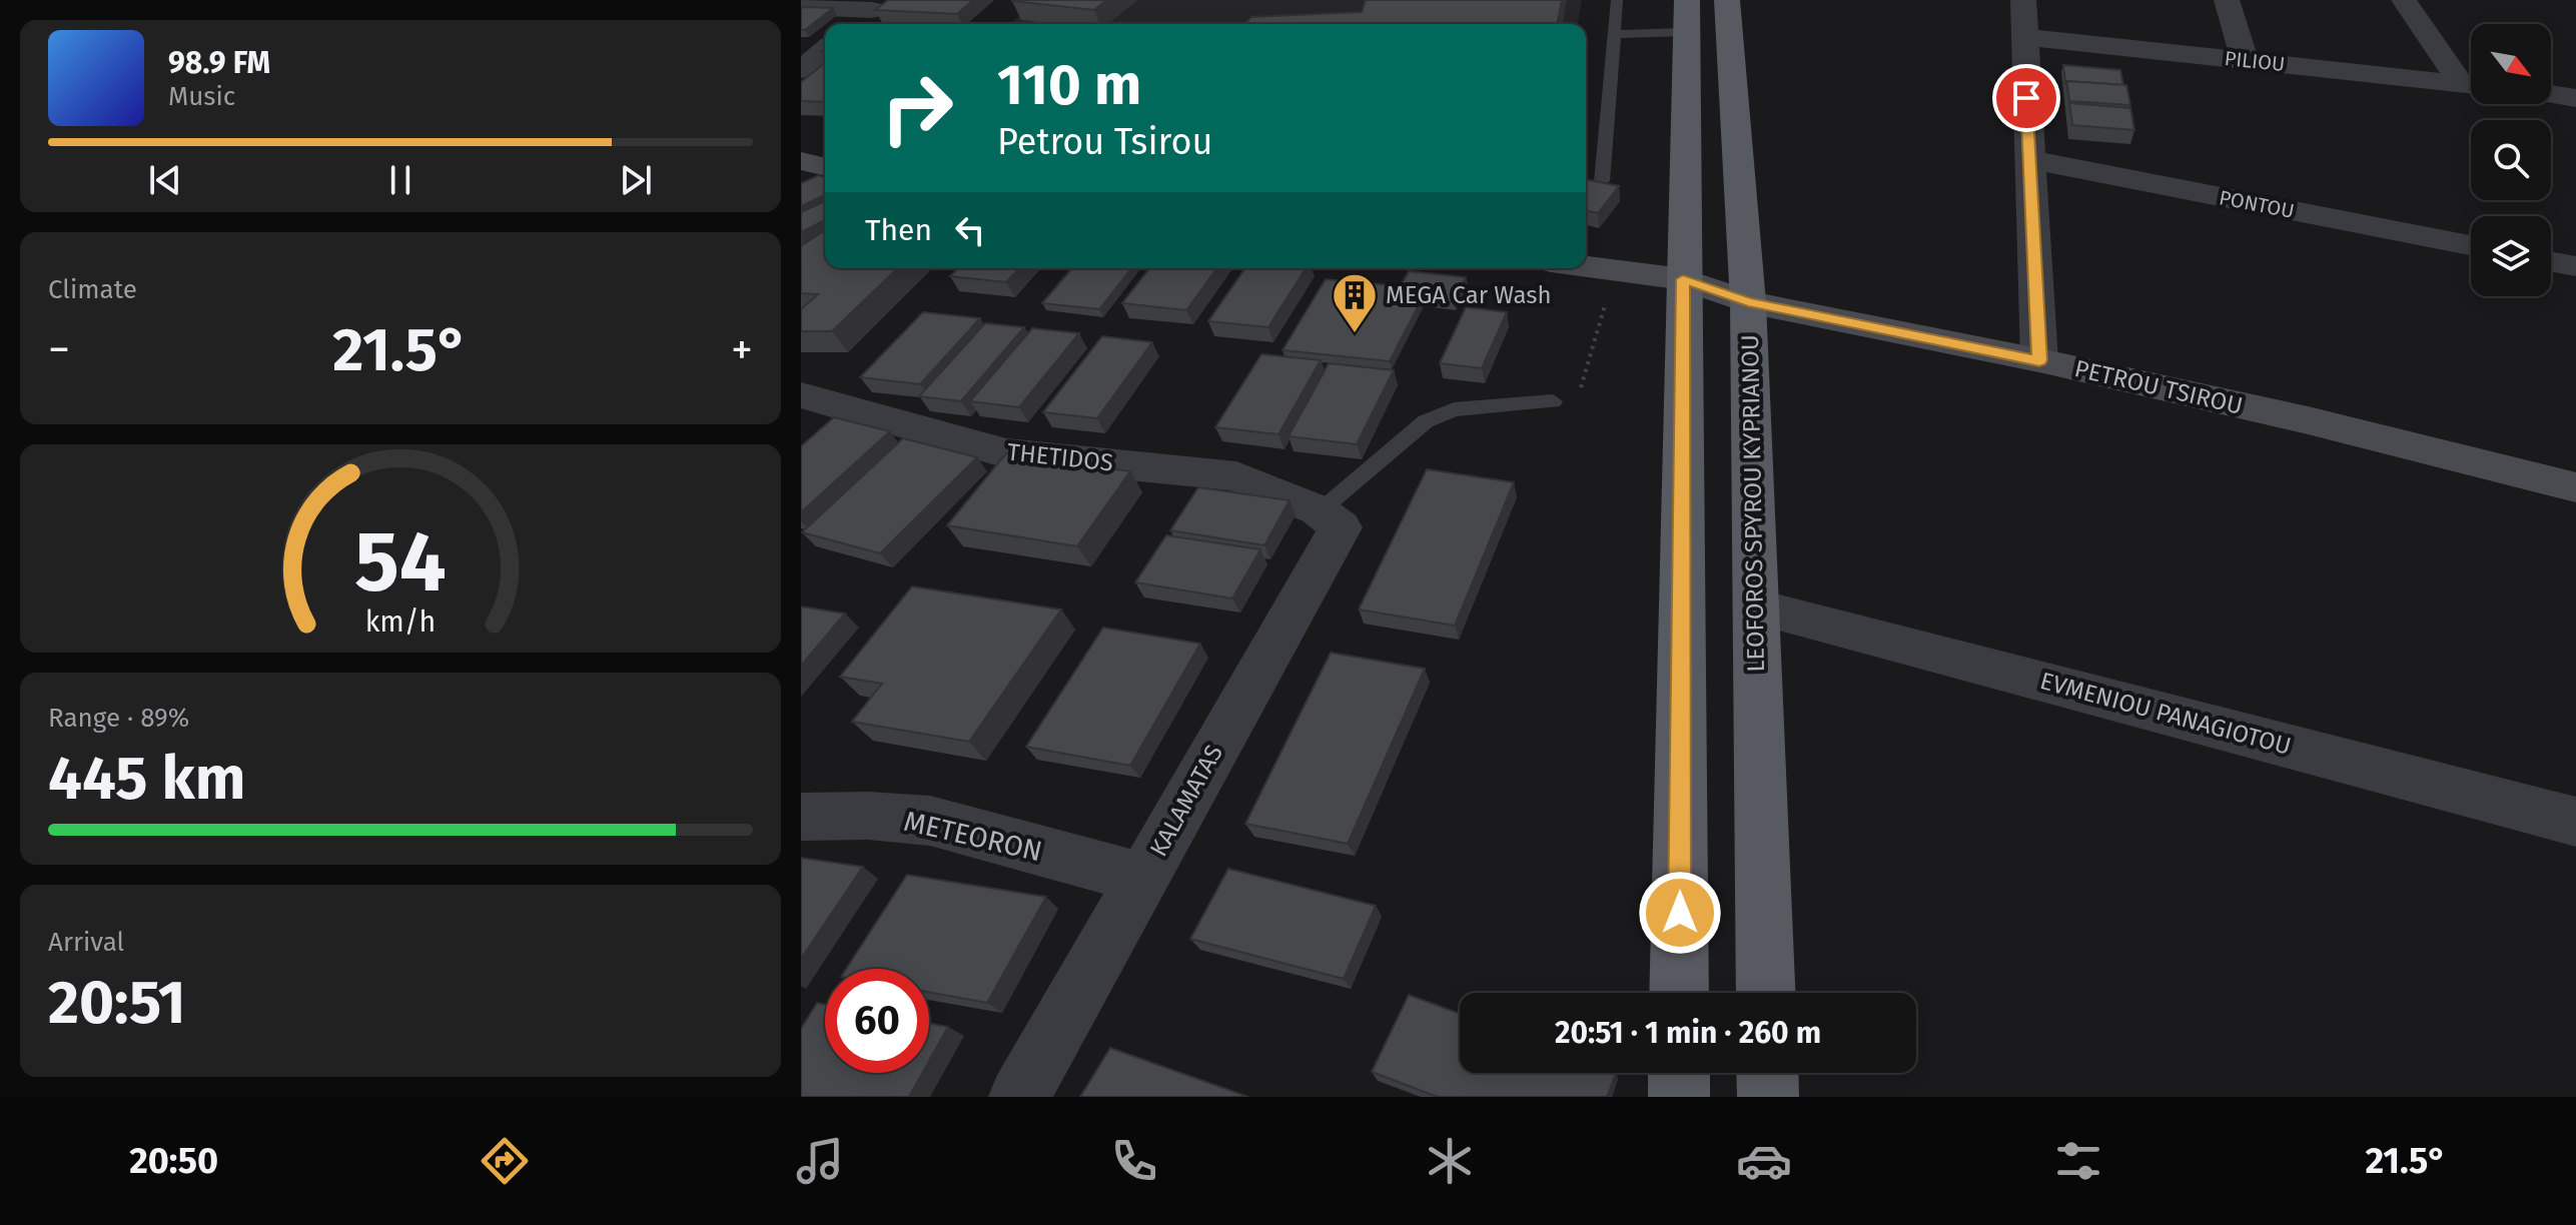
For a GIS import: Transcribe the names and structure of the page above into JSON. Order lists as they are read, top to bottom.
{
  "streets": {
    "main road": ["LEOFOROS SPYROU KYPRIANOU"],
    "street": [
      "PILIOU",
      "PONTOU",
      "PETROU TSIROU",
      "THETIDOS",
      "EVMENIOU PANAGIOTOU",
      "KALAMATAS",
      "METEORON"
    ]
  },
  "crossings": [
    ["PETROU TSIROU", "LEOFOROS SPYROU KYPRIANOU"],
    ["THETIDOS", "KALAMATAS"],
    ["LEOFOROS SPYROU KYPRIANOU", "EVMENIOU PANAGIOTOU"],
    ["KALAMATAS", "METEORON"]
  ],
  "places": {
    "building": ["MEGA Car Wash"]
  },
  "north": "bottom right",
  "page": {
    "turn": ["110 m", "Petrou Tsirou"],
    "song": ["98.9 FM", "Music"],
    "then": "Then",
    "tile": [
      "Climate",
      ["Range · 89%", "445 km"],
      ["Arrival", "20:51"]
    ],
    "heat": ["−", "21.5°", "+"],
    "limit": "60",
    "trip": "20:51 · 1 min · 260 m",
    "tabs": ["20:50", "21.5°"],
    "gauge": ["54", "km/h"]
  }
}
